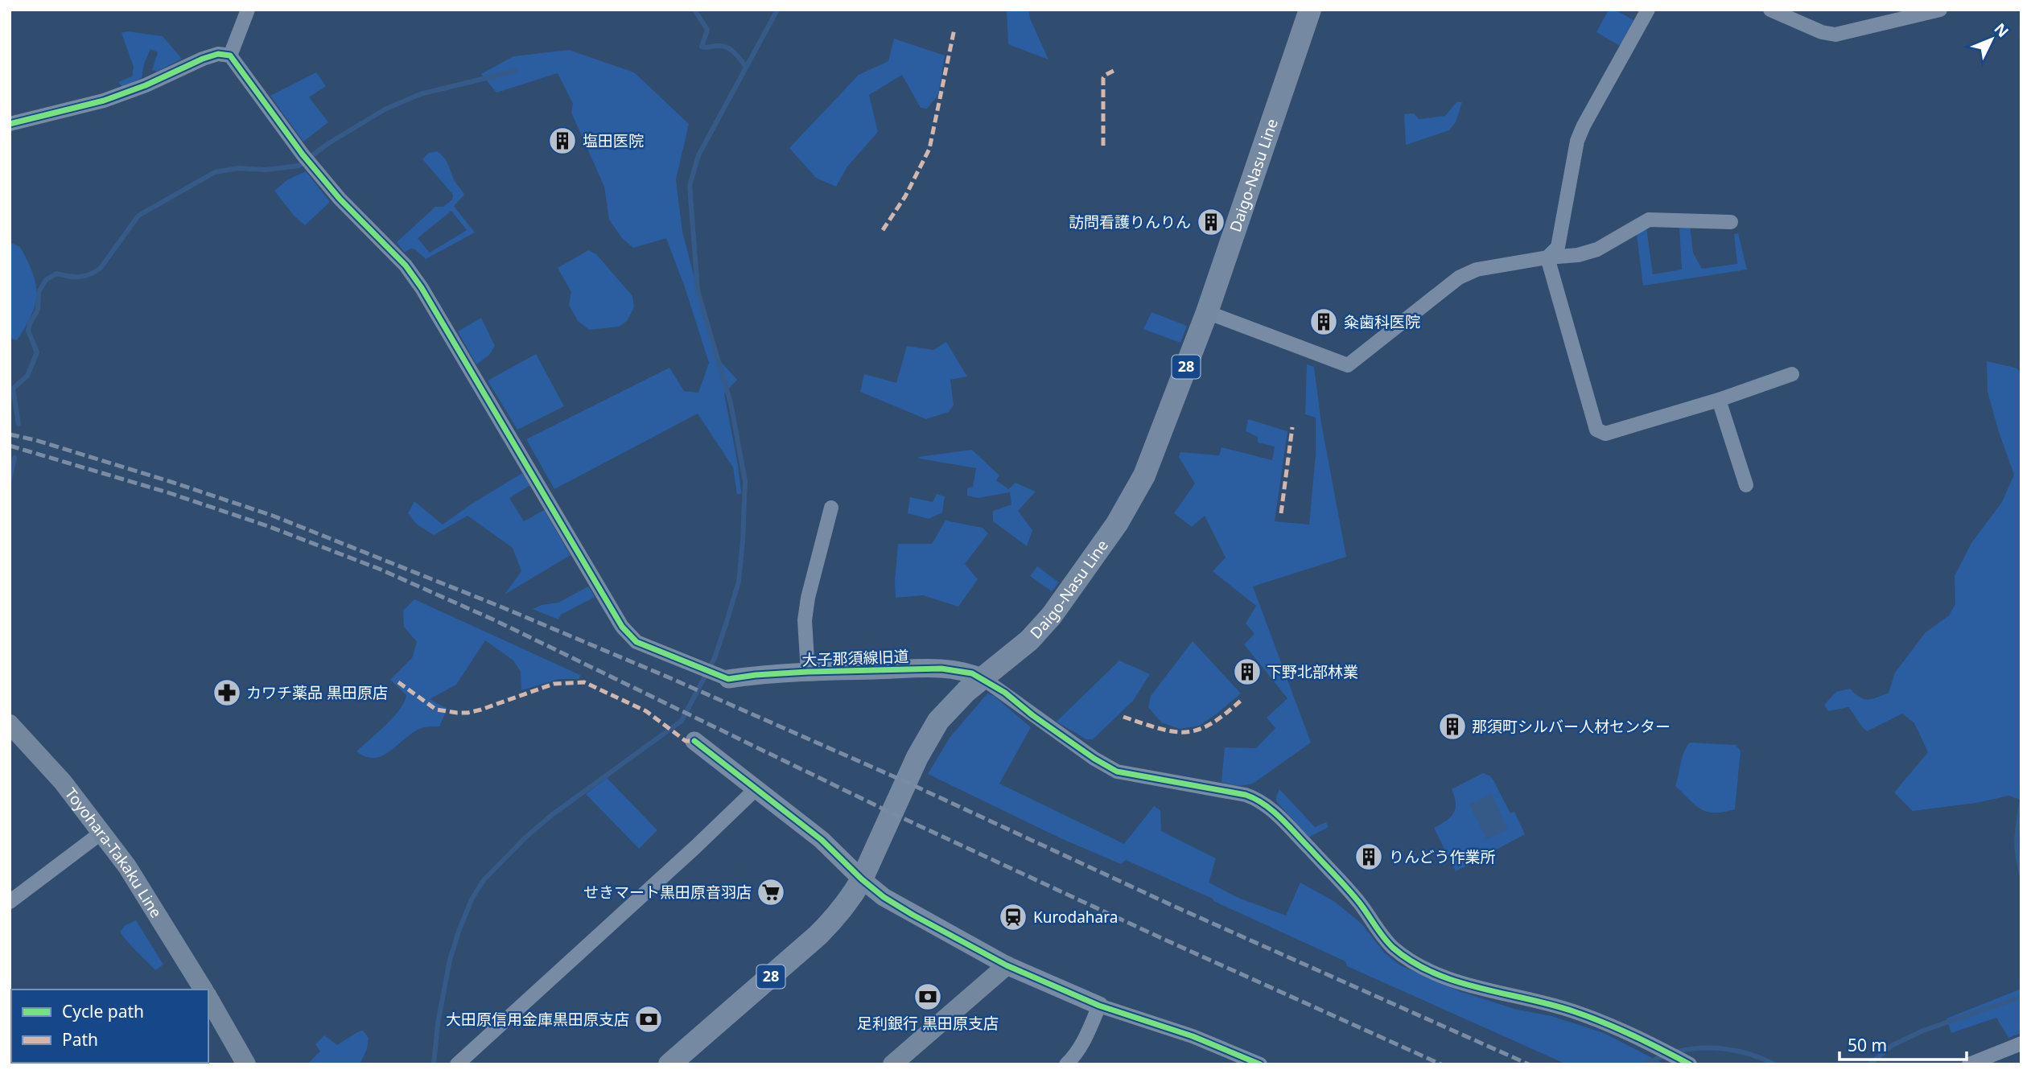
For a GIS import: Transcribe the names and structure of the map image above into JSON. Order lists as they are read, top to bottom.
{
  "streets": {
    "main road": ["Daigo-Nasu Line", "28", "Toyohara-Takaku Line"],
    "street": ["大子那須線旧道"]
  },
  "crossings": [
    ["Daigo-Nasu Line", "大子那須線旧道"]
  ],
  "places": {
    "building": [
      "塩田医院",
      "訪問看護りんりん",
      "粂歯科医院",
      "下野北部林業",
      "那須町シルバー人材センター",
      "りんどう作業所"
    ],
    "pharmacy": ["カワチ薬品 黒田原店"],
    "supermarket": ["せきマート黒田原音羽店"],
    "station": ["Kurodahara"],
    "bank": ["足利銀行 黒田原支店", "大田原信用金庫黒田原支店"]
  },
  "legend": ["Cycle path", "Path"],
  "scale_bar": "50 m",
  "north": "top right"
}
